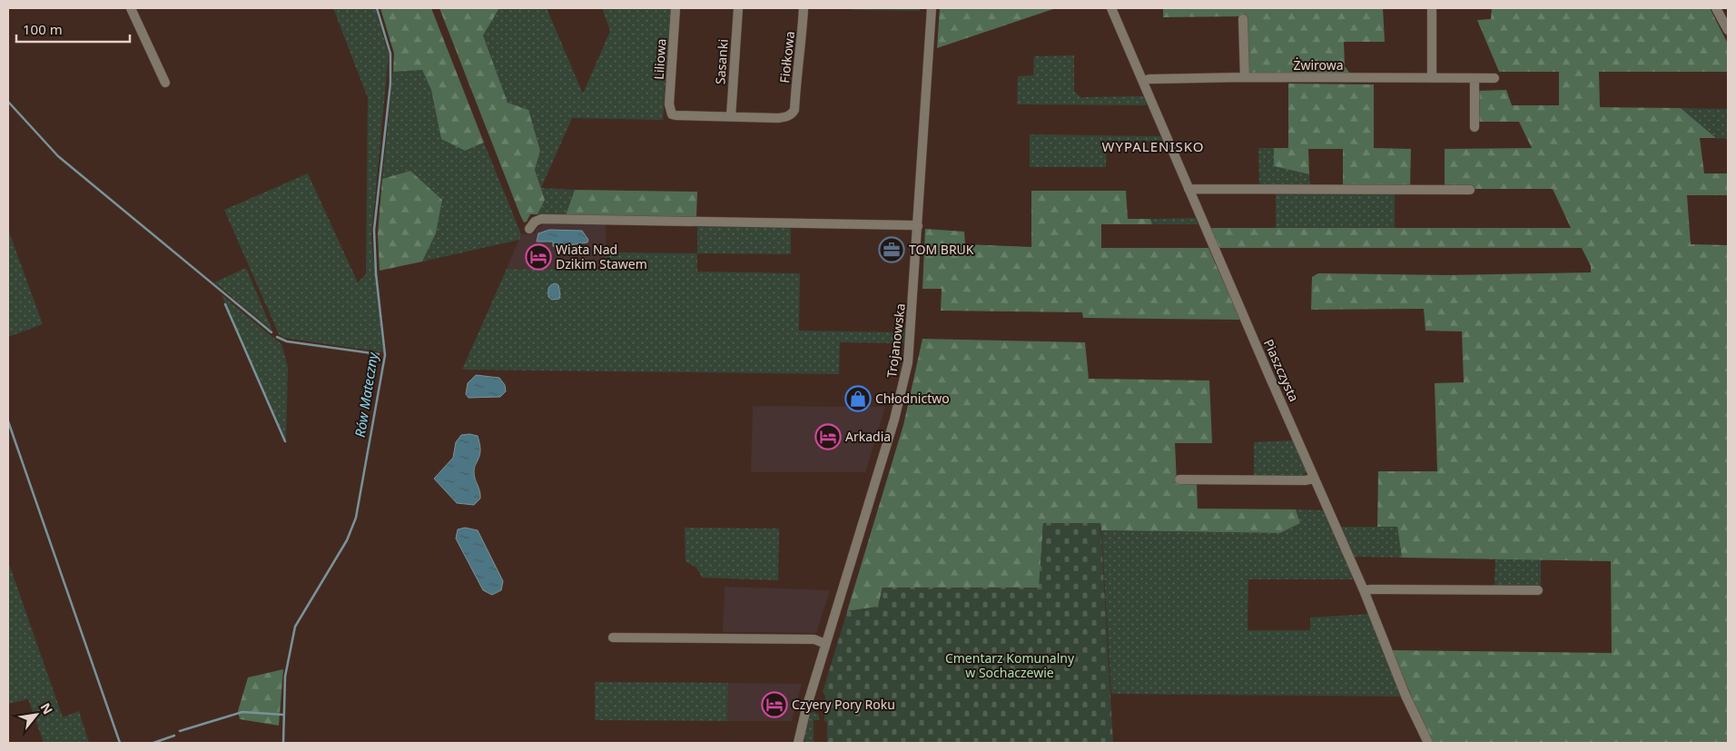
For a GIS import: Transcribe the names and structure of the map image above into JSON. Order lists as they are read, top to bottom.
{
  "streets": {
    "street": [
      "Fiołkowa",
      "Liliowa",
      "Sasanki",
      "Żwirowa",
      "Trojanowska",
      "Piaszczysta"
    ]
  },
  "crossings": [
    ["Fiołkowa", "Liliowa"],
    ["Fiołkowa", "Sasanki"],
    ["Liliowa", "Sasanki"],
    ["Żwirowa", "Piaszczysta"]
  ],
  "districts": ["WYPALENISKO"],
  "water": ["Rów Mateczny"],
  "parks": ["Cmentarz Komunalny w Sochaczewie"],
  "places": {
    "office": ["TOM BRUK"],
    "hotel": ["Wiata Nad Dzikim Stawem", "Arkadia", "Czyery Pory Roku"],
    "shop": ["Chłodnictwo"]
  },
  "scale_bar": "100 m",
  "north": "top right"
}
